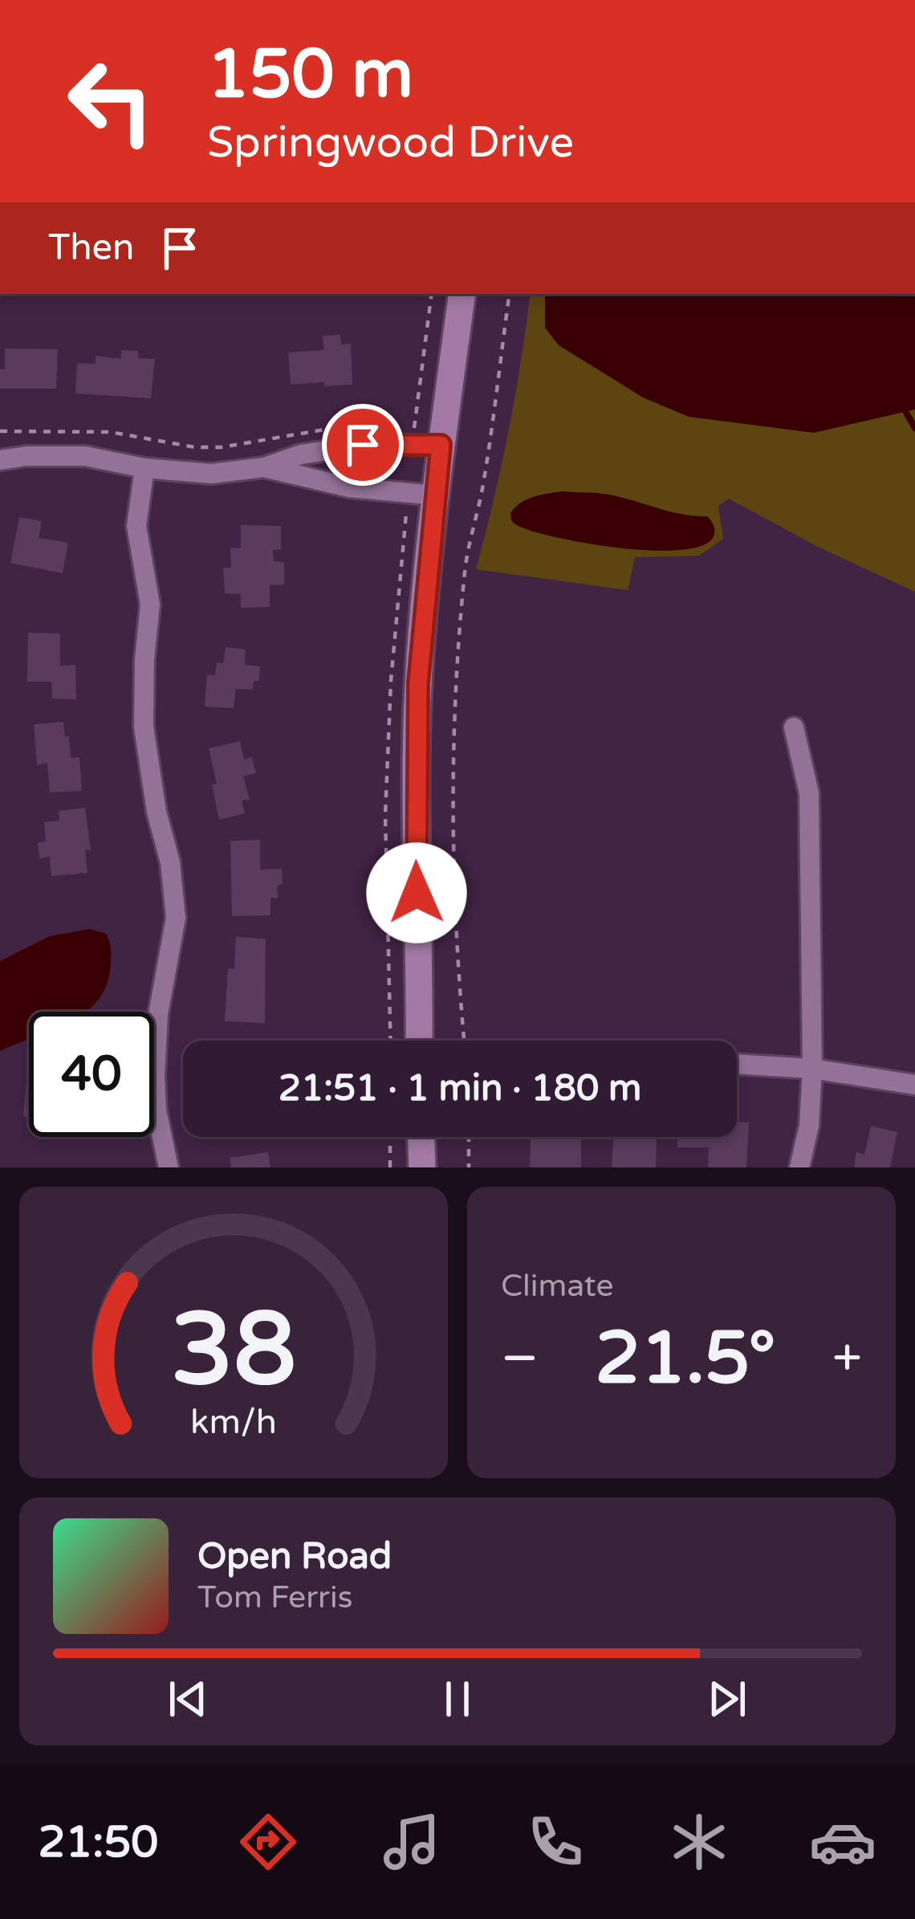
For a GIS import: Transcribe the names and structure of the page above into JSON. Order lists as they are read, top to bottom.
{
  "page": {
    "turn": ["150 m", "Springwood Drive"],
    "then": "Then",
    "limit": "40",
    "trip": "21:51 · 1 min · 180 m",
    "tile": "Climate",
    "heat": ["−", "21.5°", "+"],
    "song": ["Open Road", "Tom Ferris"],
    "tabs": "21:50",
    "gauge": ["38", "km/h"]
  }
}
